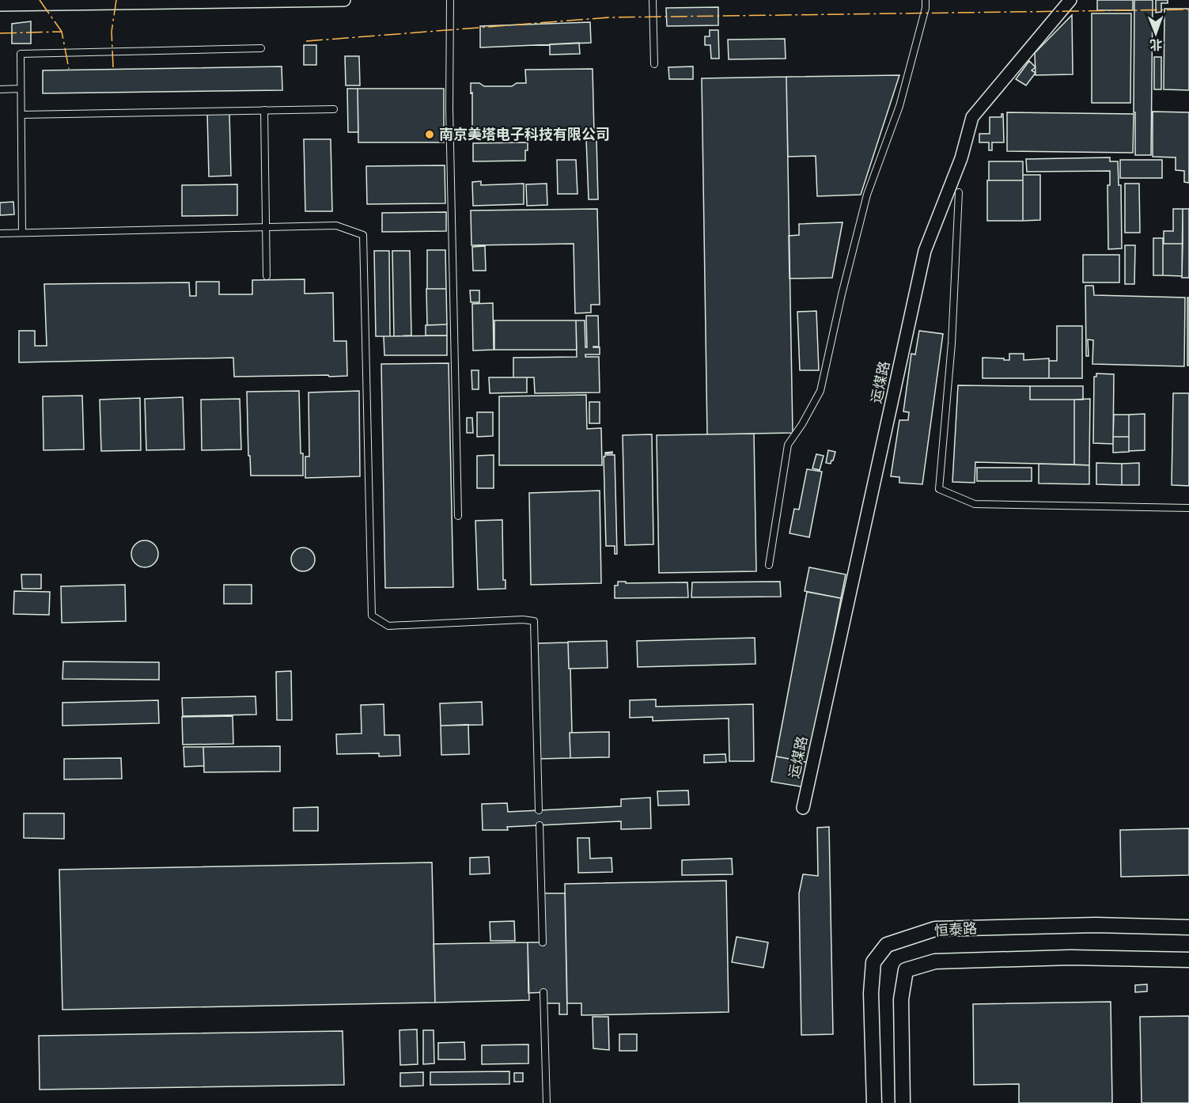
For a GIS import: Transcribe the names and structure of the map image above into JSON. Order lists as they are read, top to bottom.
{
  "streets": {
    "street": ["运煤路", "恒泰路"]
  },
  "places": ["南京美塔电子科技有限公司"],
  "north": "bottom"
}
